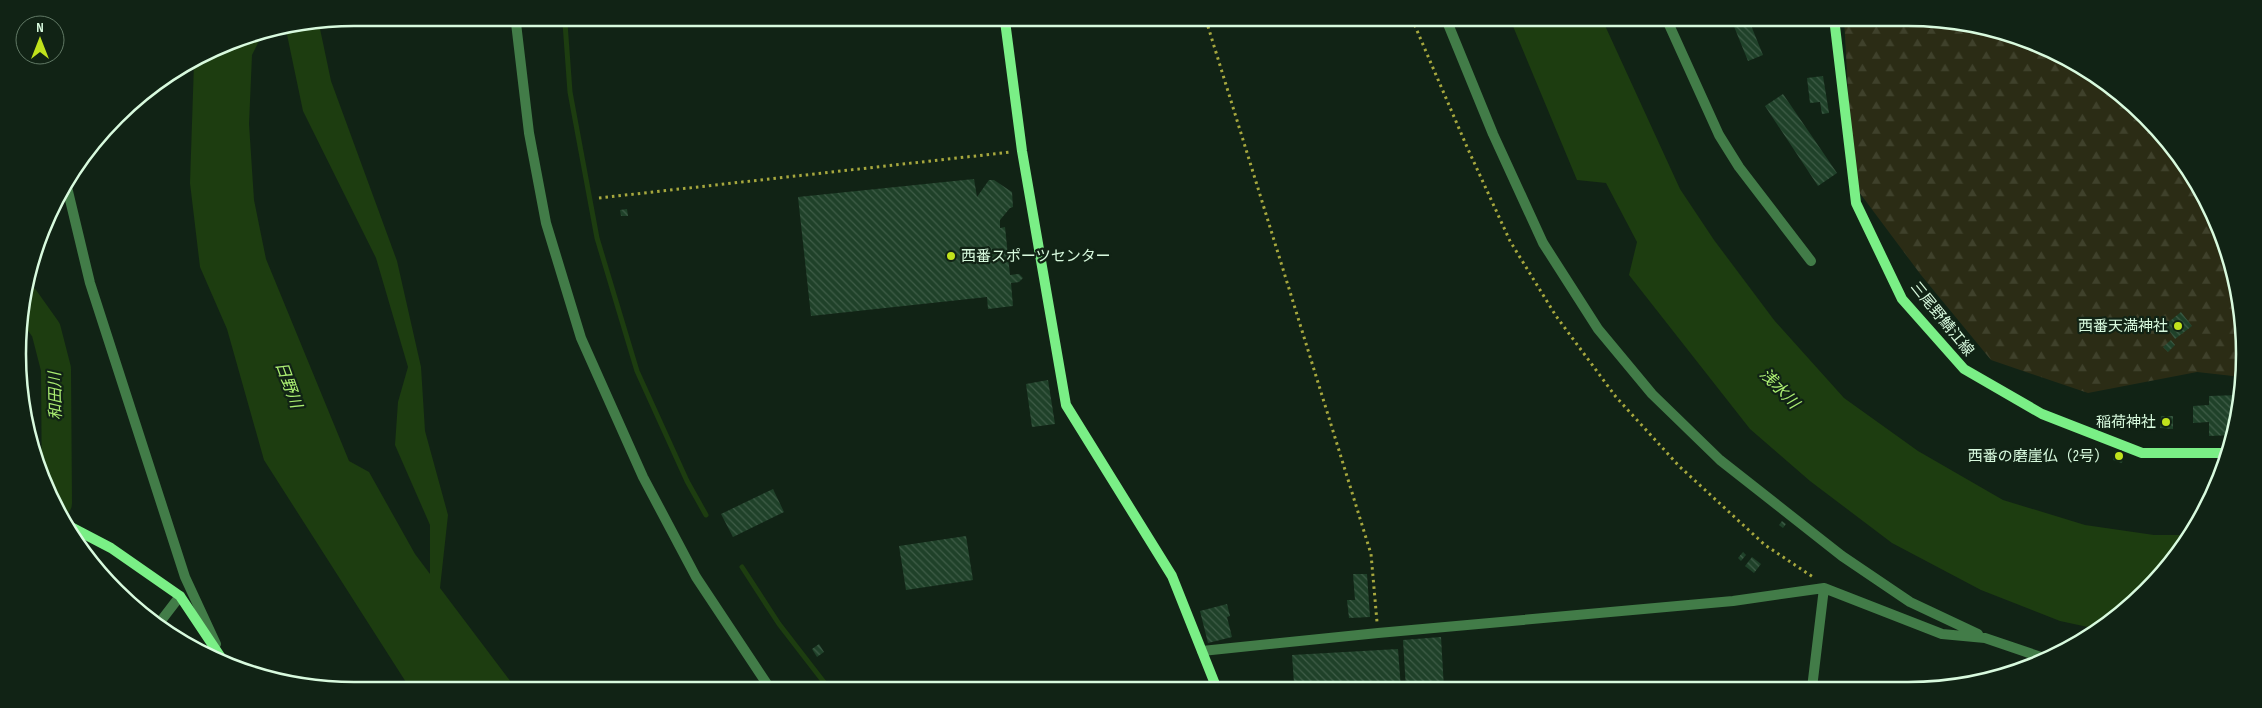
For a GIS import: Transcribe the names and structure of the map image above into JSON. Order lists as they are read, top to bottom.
{
  "streets": {
    "street": ["三尾野鯖江線"]
  },
  "water": ["日野川", "浅水川", "和田川"],
  "places": [
    "西番スポーツセンター",
    "西番天満神社",
    "稲荷神社",
    "西番の磨崖仏（2号）"
  ],
  "north": "top"
}
